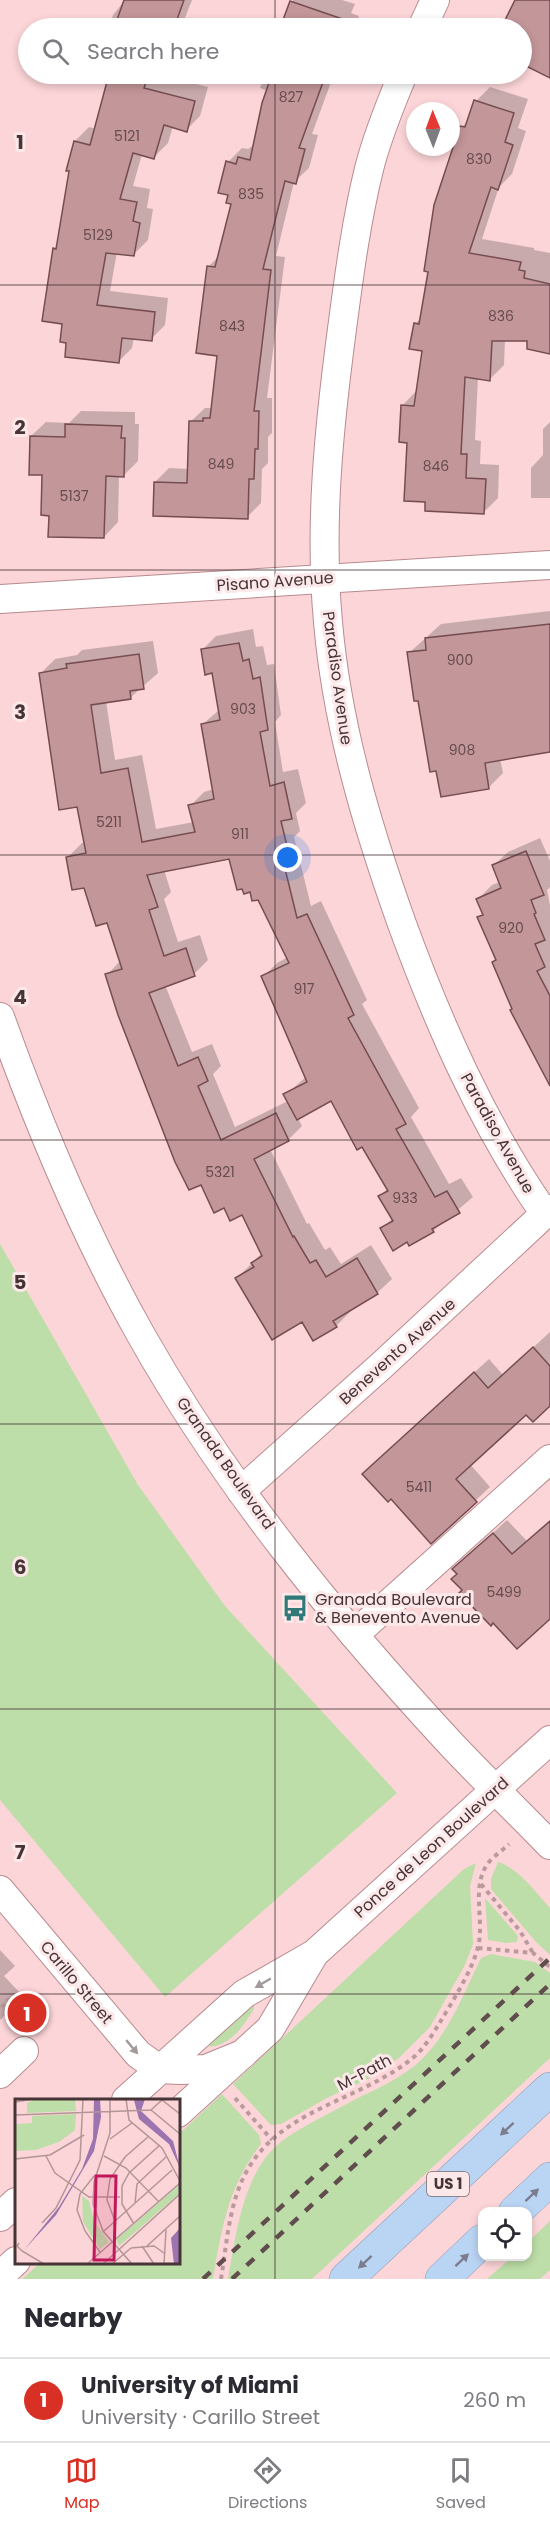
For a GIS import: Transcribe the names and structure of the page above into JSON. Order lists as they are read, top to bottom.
{
  "streets": {
    "highway": ["US 1"],
    "street": [
      "Pisano Avenue",
      "Paradiso Avenue",
      "Benevento Avenue",
      "Granada Boulevard",
      "Ponce de Leon Boulevard",
      "Carillo Street"
    ],
    "path": ["M-Path"]
  },
  "crossings": [
    ["Pisano Avenue", "Paradiso Avenue"],
    ["Paradiso Avenue", "Benevento Avenue"],
    ["Benevento Avenue", "Granada Boulevard"],
    ["Granada Boulevard", "Ponce de Leon Boulevard"],
    ["Ponce de Leon Boulevard", "Carillo Street"]
  ],
  "one_way": ["Carillo Street"],
  "places": {
    "bus stop": ["Granada Boulevard & Benevento Avenue"]
  },
  "house_numbers": [
    "827",
    "5121",
    "830",
    "835",
    "5129",
    "836",
    "843",
    "849",
    "846",
    "5137",
    "900",
    "903",
    "908",
    "5211",
    "911",
    "920",
    "917",
    "5321",
    "933",
    "5411",
    "5499"
  ],
  "north": "top",
  "page": {
    "search": "Search here",
    "pins": "1",
    "heading": "Nearby",
    "list": [
      {
        "mark": "1",
        "name": "University of Miami",
        "note": "University · Carillo Street",
        "value": "260 m"
      }
    ],
    "nav": ["Map", "Directions", "Saved"]
  },
  "grid": {
    "rows": [
      "1",
      "2",
      "3",
      "4",
      "5",
      "6",
      "7"
    ]
  }
}
